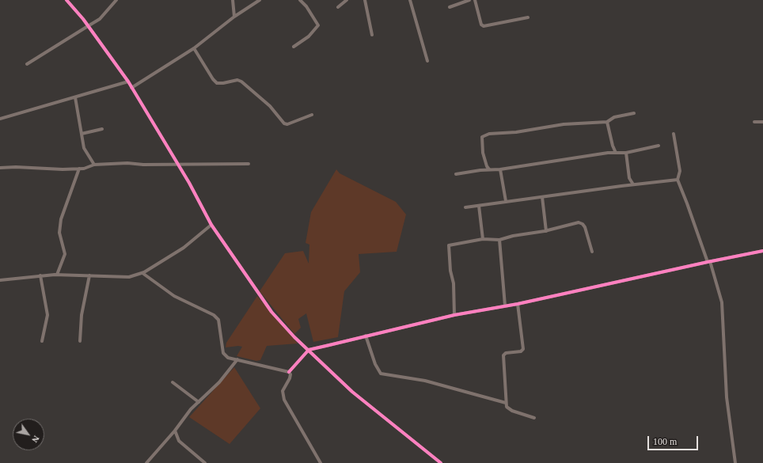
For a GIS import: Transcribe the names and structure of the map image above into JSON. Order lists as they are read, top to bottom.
{
  "scale_bar": "100 m",
  "north": "bottom right"
}
